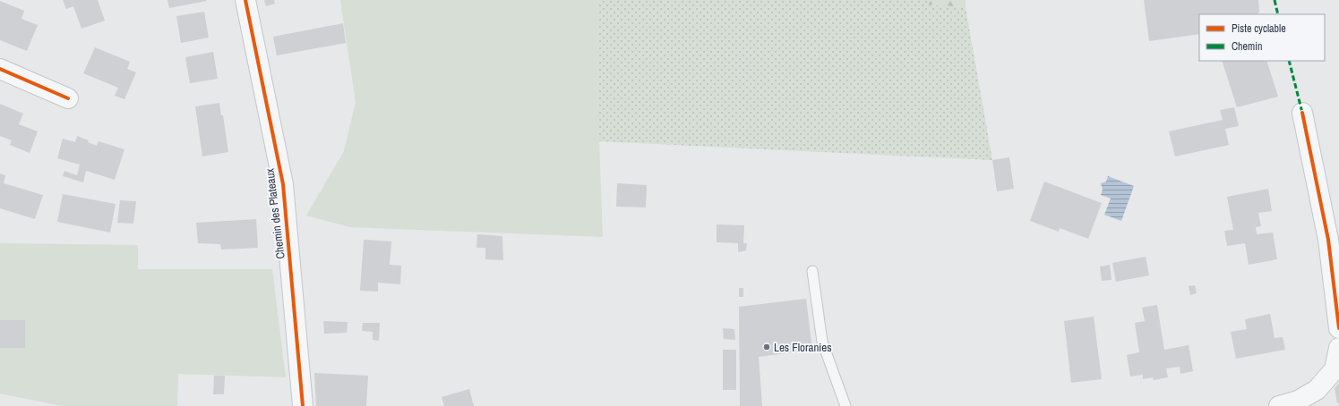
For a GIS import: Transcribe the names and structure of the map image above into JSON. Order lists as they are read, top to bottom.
{
  "streets": {
    "street": ["Chemin des Plateaux"]
  },
  "places": ["Les Floranies"],
  "legend": ["Piste cyclable", "Chemin"]
}
